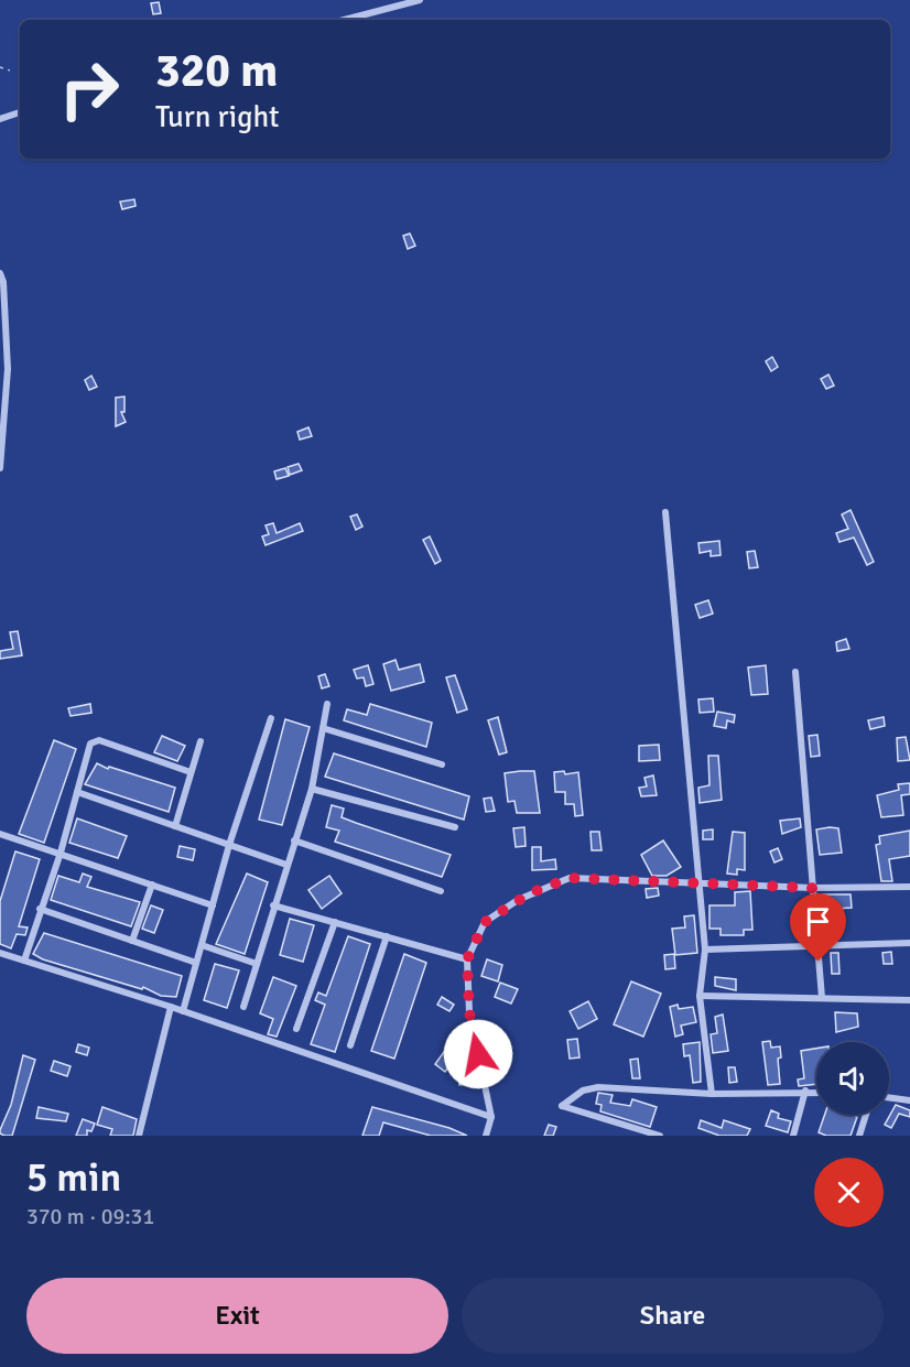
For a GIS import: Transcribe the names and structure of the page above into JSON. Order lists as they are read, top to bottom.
{
  "page": {
    "turn": ["320 m", "Turn right"],
    "heading": ["5 min", "370 m · 09:31"],
    "buttons": ["Exit", "Share"]
  }
}
